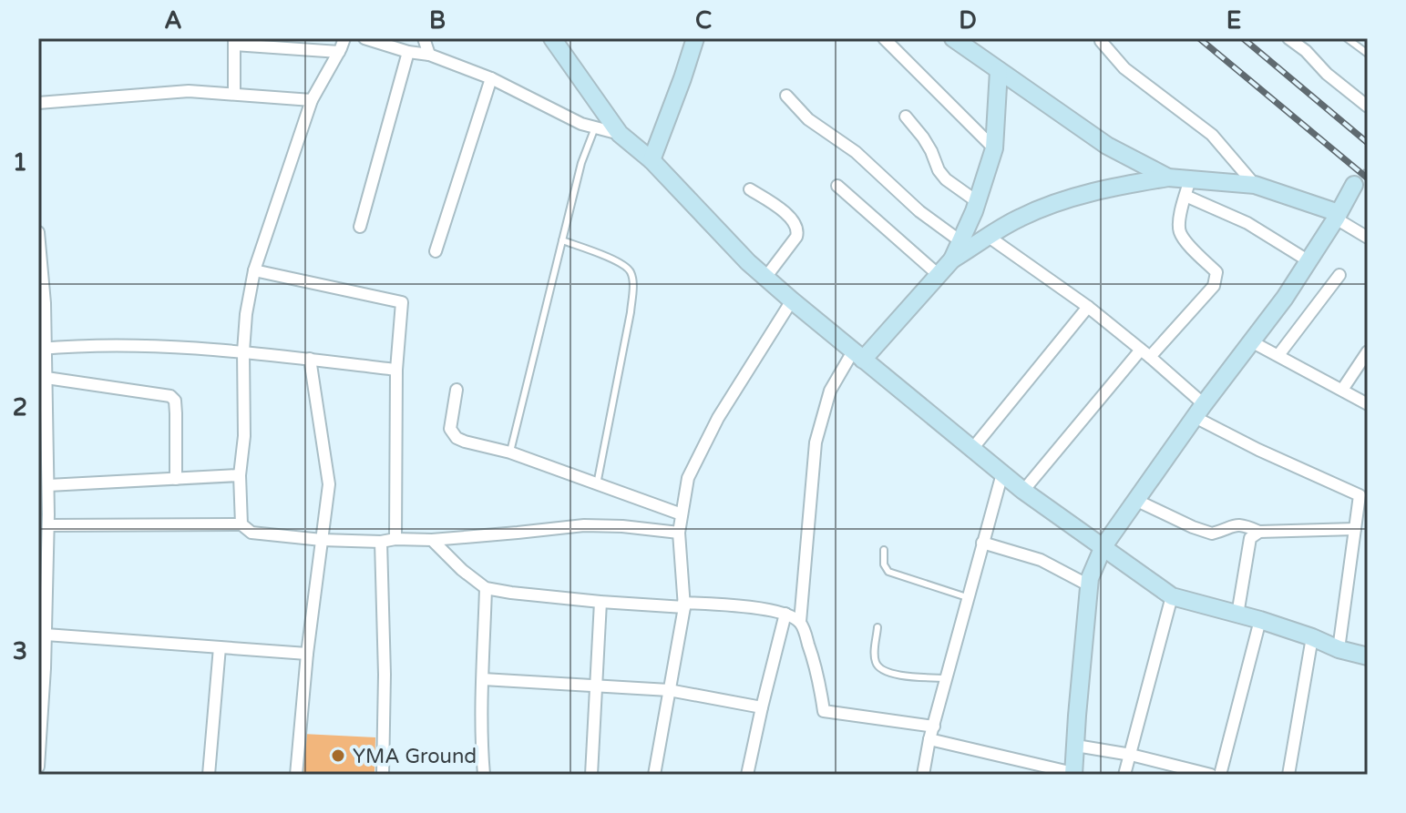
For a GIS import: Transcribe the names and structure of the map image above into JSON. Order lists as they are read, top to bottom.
{
  "places": ["YMA Ground"],
  "grid": {
    "columns": [
      "A",
      "B",
      "C",
      "D",
      "E"
    ],
    "rows": ["1", "2", "3"]
  }
}
